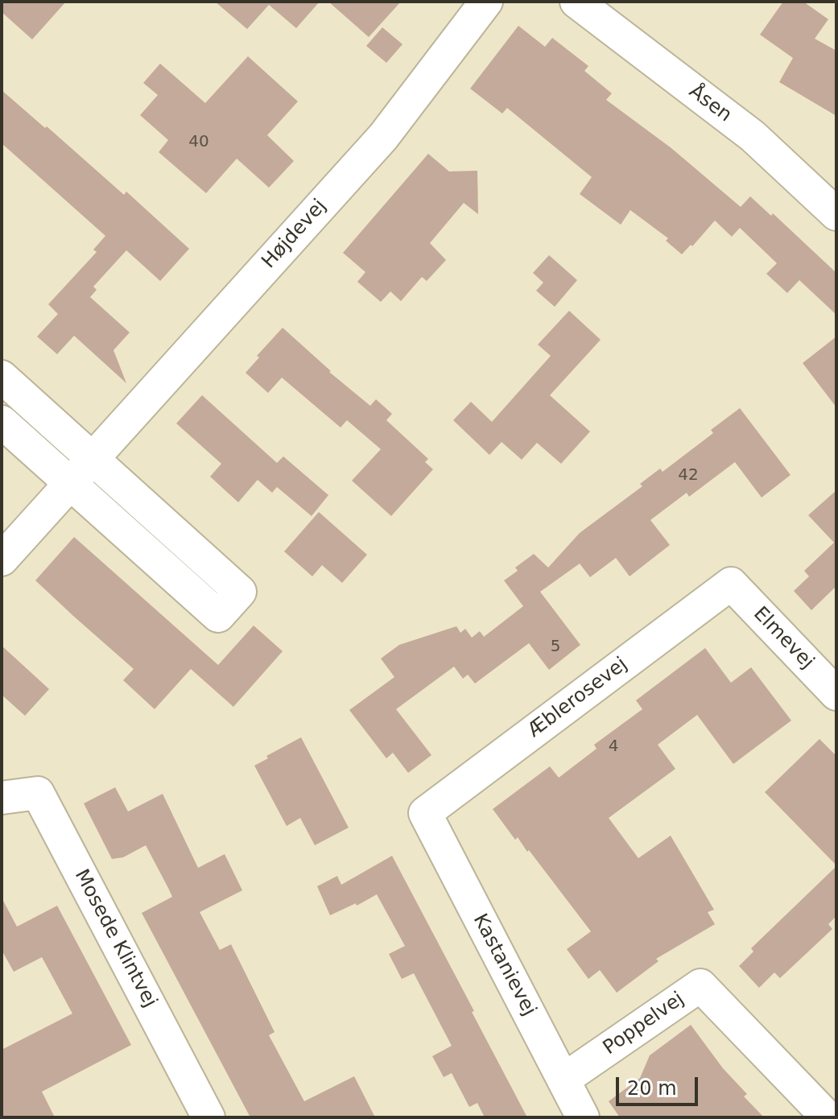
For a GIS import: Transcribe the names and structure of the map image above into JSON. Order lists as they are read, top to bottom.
{
  "streets": {
    "street": [
      "Åsen",
      "Højdevej",
      "Elmevej",
      "Æblerosevej",
      "Mosede Klintvej",
      "Kastanievej",
      "Poppelvej"
    ]
  },
  "crossings": [
    ["Elmevej", "Æblerosevej"],
    ["Æblerosevej", "Kastanievej"],
    ["Kastanievej", "Poppelvej"]
  ],
  "house_numbers": [
    "40",
    "42",
    "5",
    "4"
  ],
  "scale_bar": "20 m"
}
